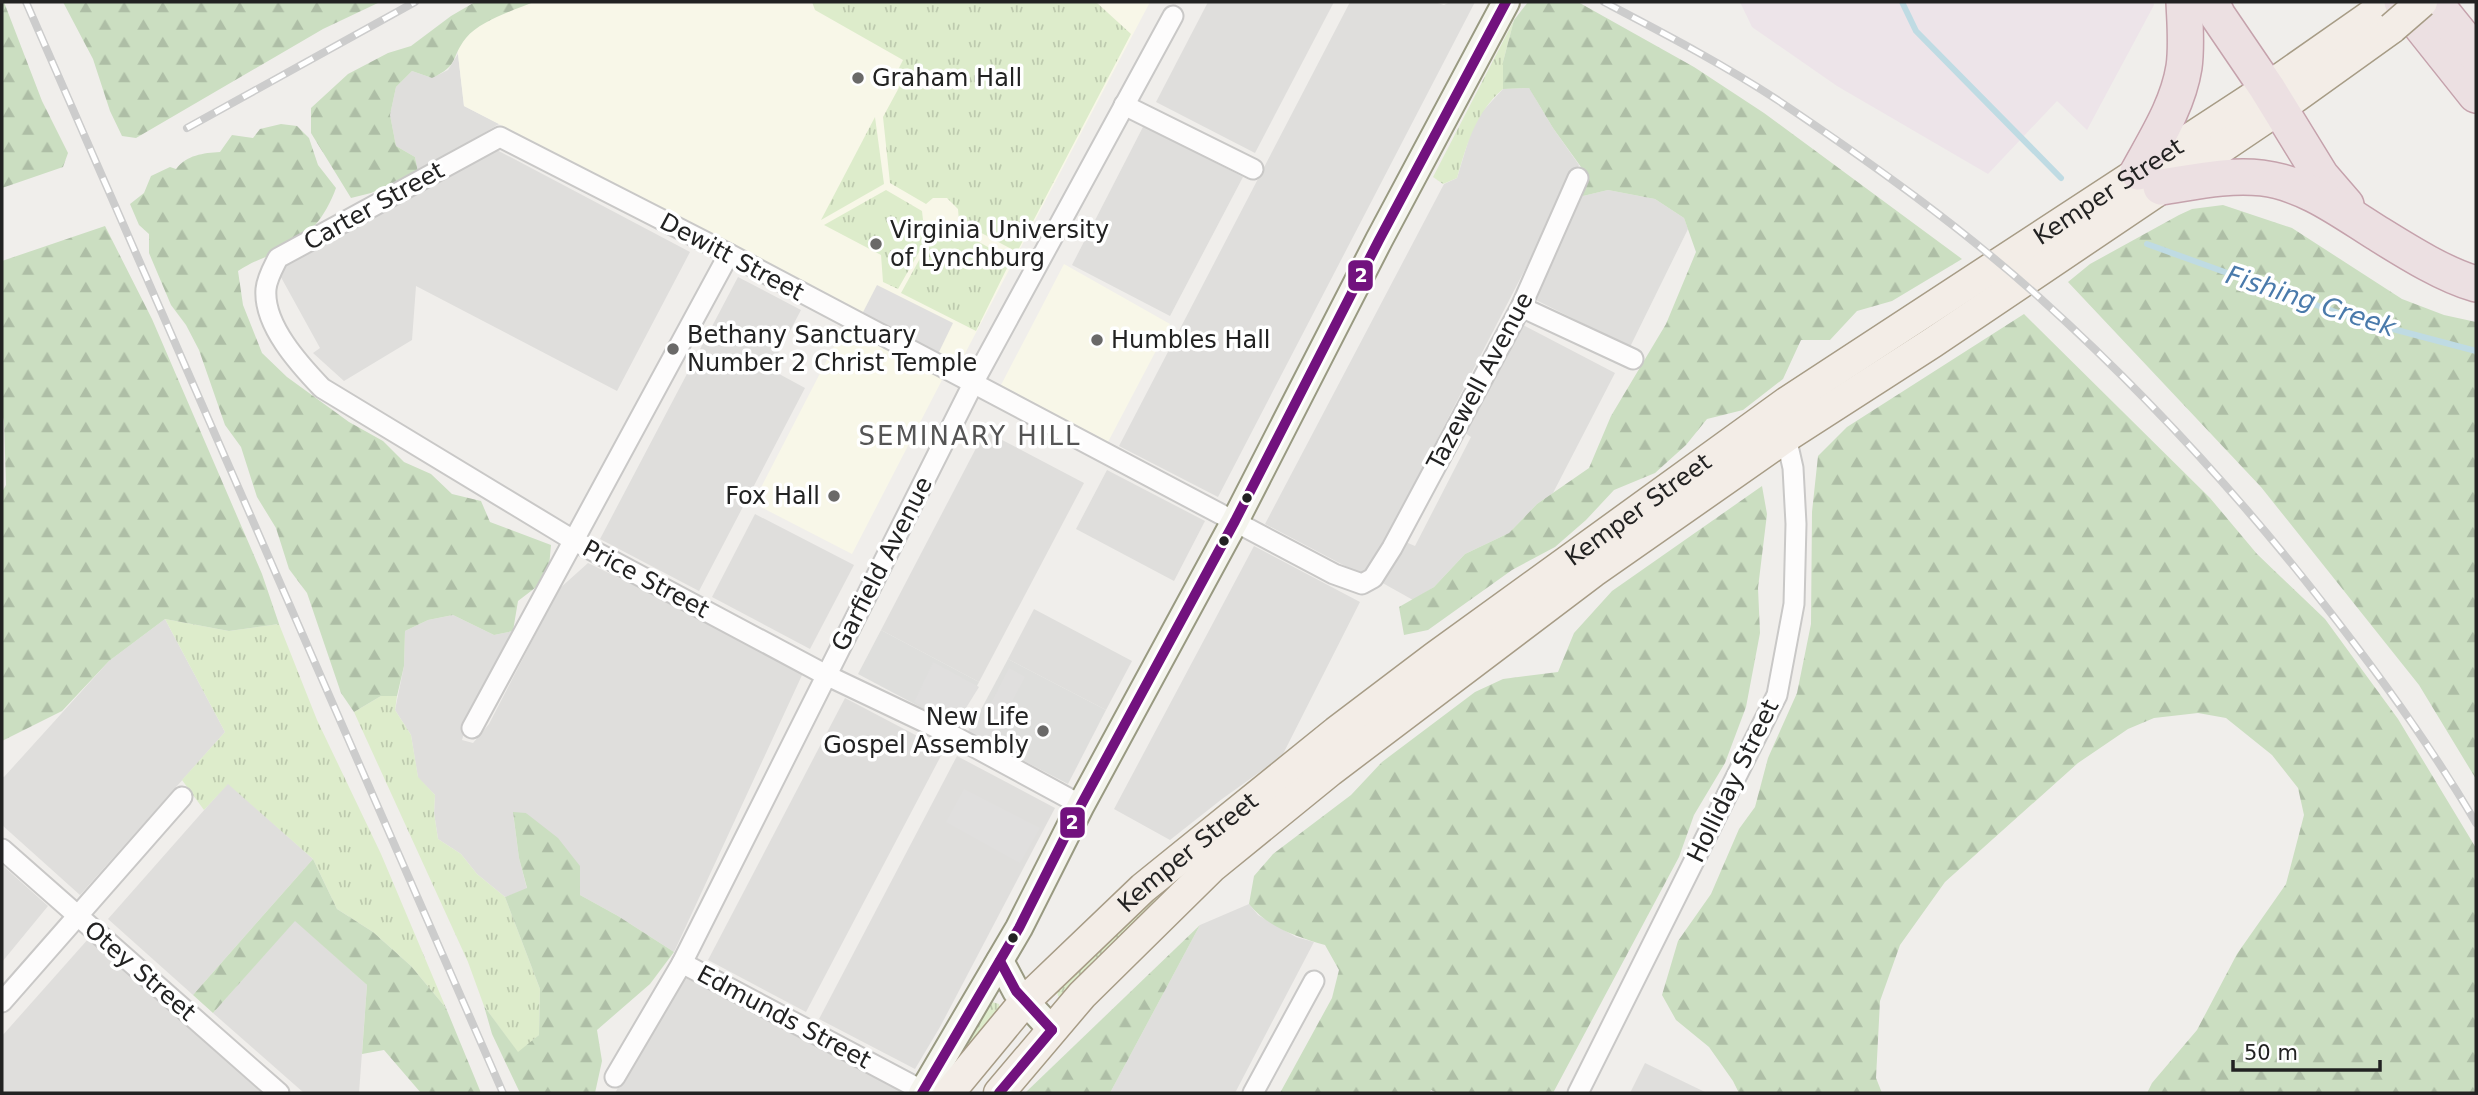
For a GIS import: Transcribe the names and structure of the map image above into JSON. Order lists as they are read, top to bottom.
{
  "streets": {
    "main road": ["Kemper Street"],
    "street": [
      "Carter Street",
      "Dewitt Street",
      "Tazewell Avenue",
      "Garfield Avenue",
      "Price Street",
      "Holliday Street",
      "Otey Street",
      "Edmunds Street"
    ]
  },
  "crossings": [
    ["Kemper Street", "Holliday Street"],
    ["Kemper Street", "Edmunds Street"],
    ["Carter Street", "Dewitt Street"],
    ["Carter Street", "Price Street"],
    ["Dewitt Street", "Tazewell Avenue"],
    ["Dewitt Street", "Garfield Avenue"],
    ["Garfield Avenue", "Price Street"],
    ["Garfield Avenue", "Edmunds Street"]
  ],
  "districts": ["SEMINARY HILL"],
  "water": ["Fishing Creek"],
  "places": [
    "Graham Hall",
    "Virginia University of Lynchburg",
    "Humbles Hall",
    "Bethany Sanctuary Number 2 Christ Temple",
    "Fox Hall",
    "New Life Gospel Assembly"
  ],
  "lines": ["transit line 2"],
  "scale_bar": "50 m"
}
